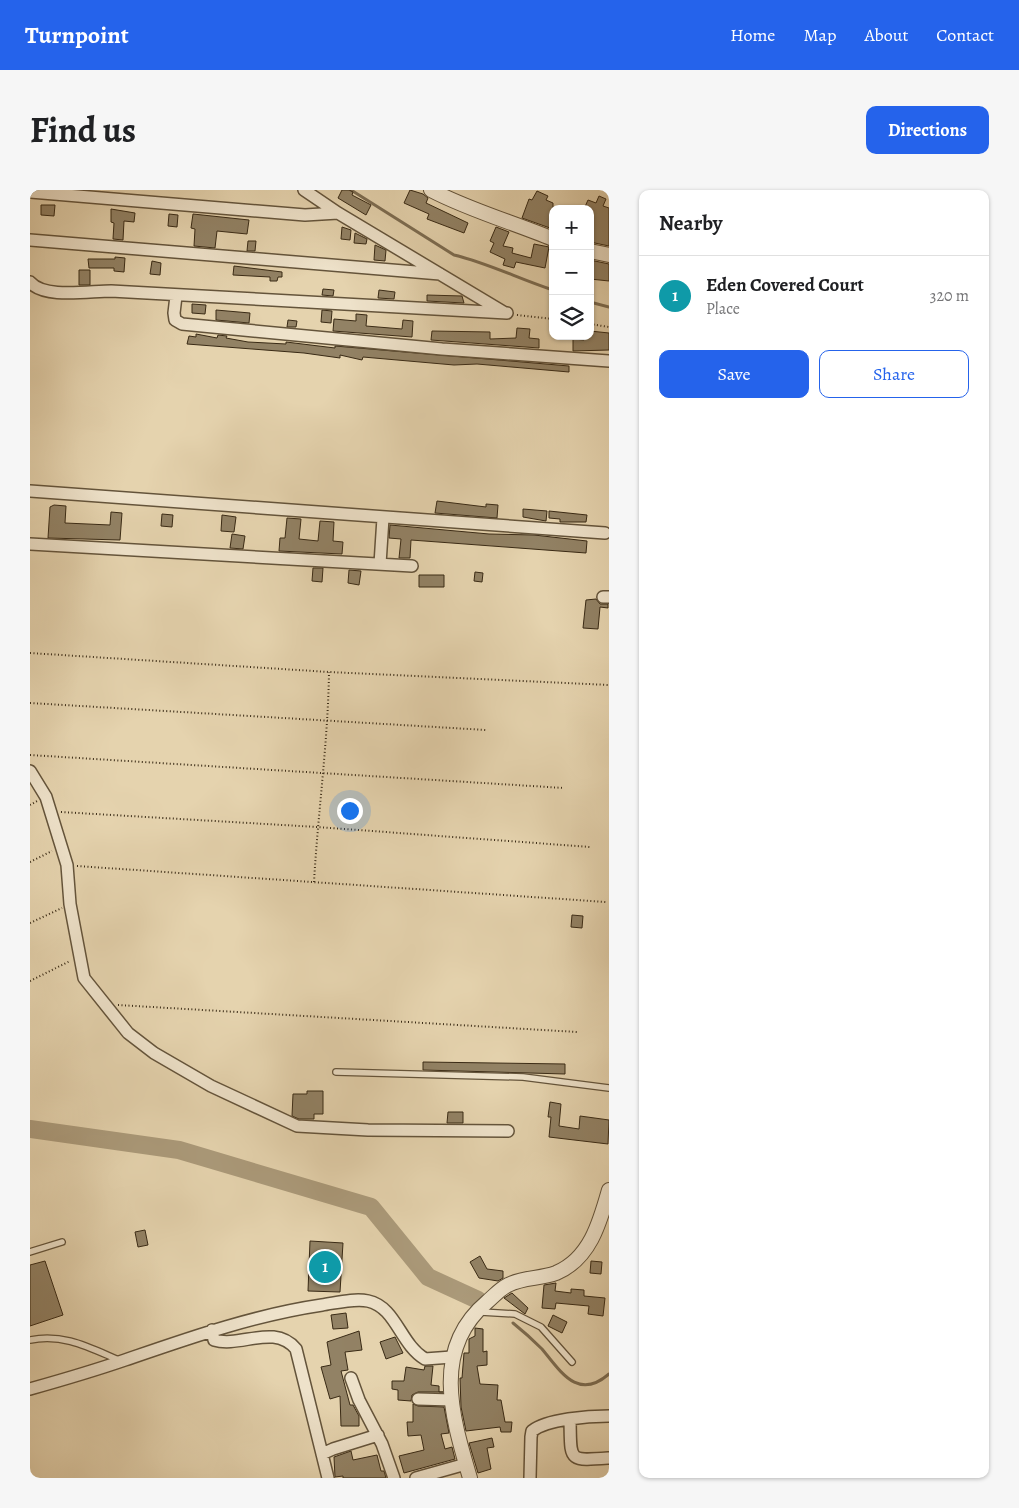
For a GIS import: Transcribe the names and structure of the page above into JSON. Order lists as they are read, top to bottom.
{
  "page": {
    "header": "Turnpoint",
    "nav": [
      "Home",
      "Map",
      "About",
      "Contact"
    ],
    "title": "Find us",
    "buttons": [
      "Directions",
      ["Save", "Share"]
    ],
    "heading": "Nearby",
    "map_buttons": ["+", "−"],
    "list": [
      {
        "mark": "1",
        "name": "Eden Covered Court",
        "note": "Place",
        "value": "320 m"
      }
    ],
    "pins": "1"
  }
}
